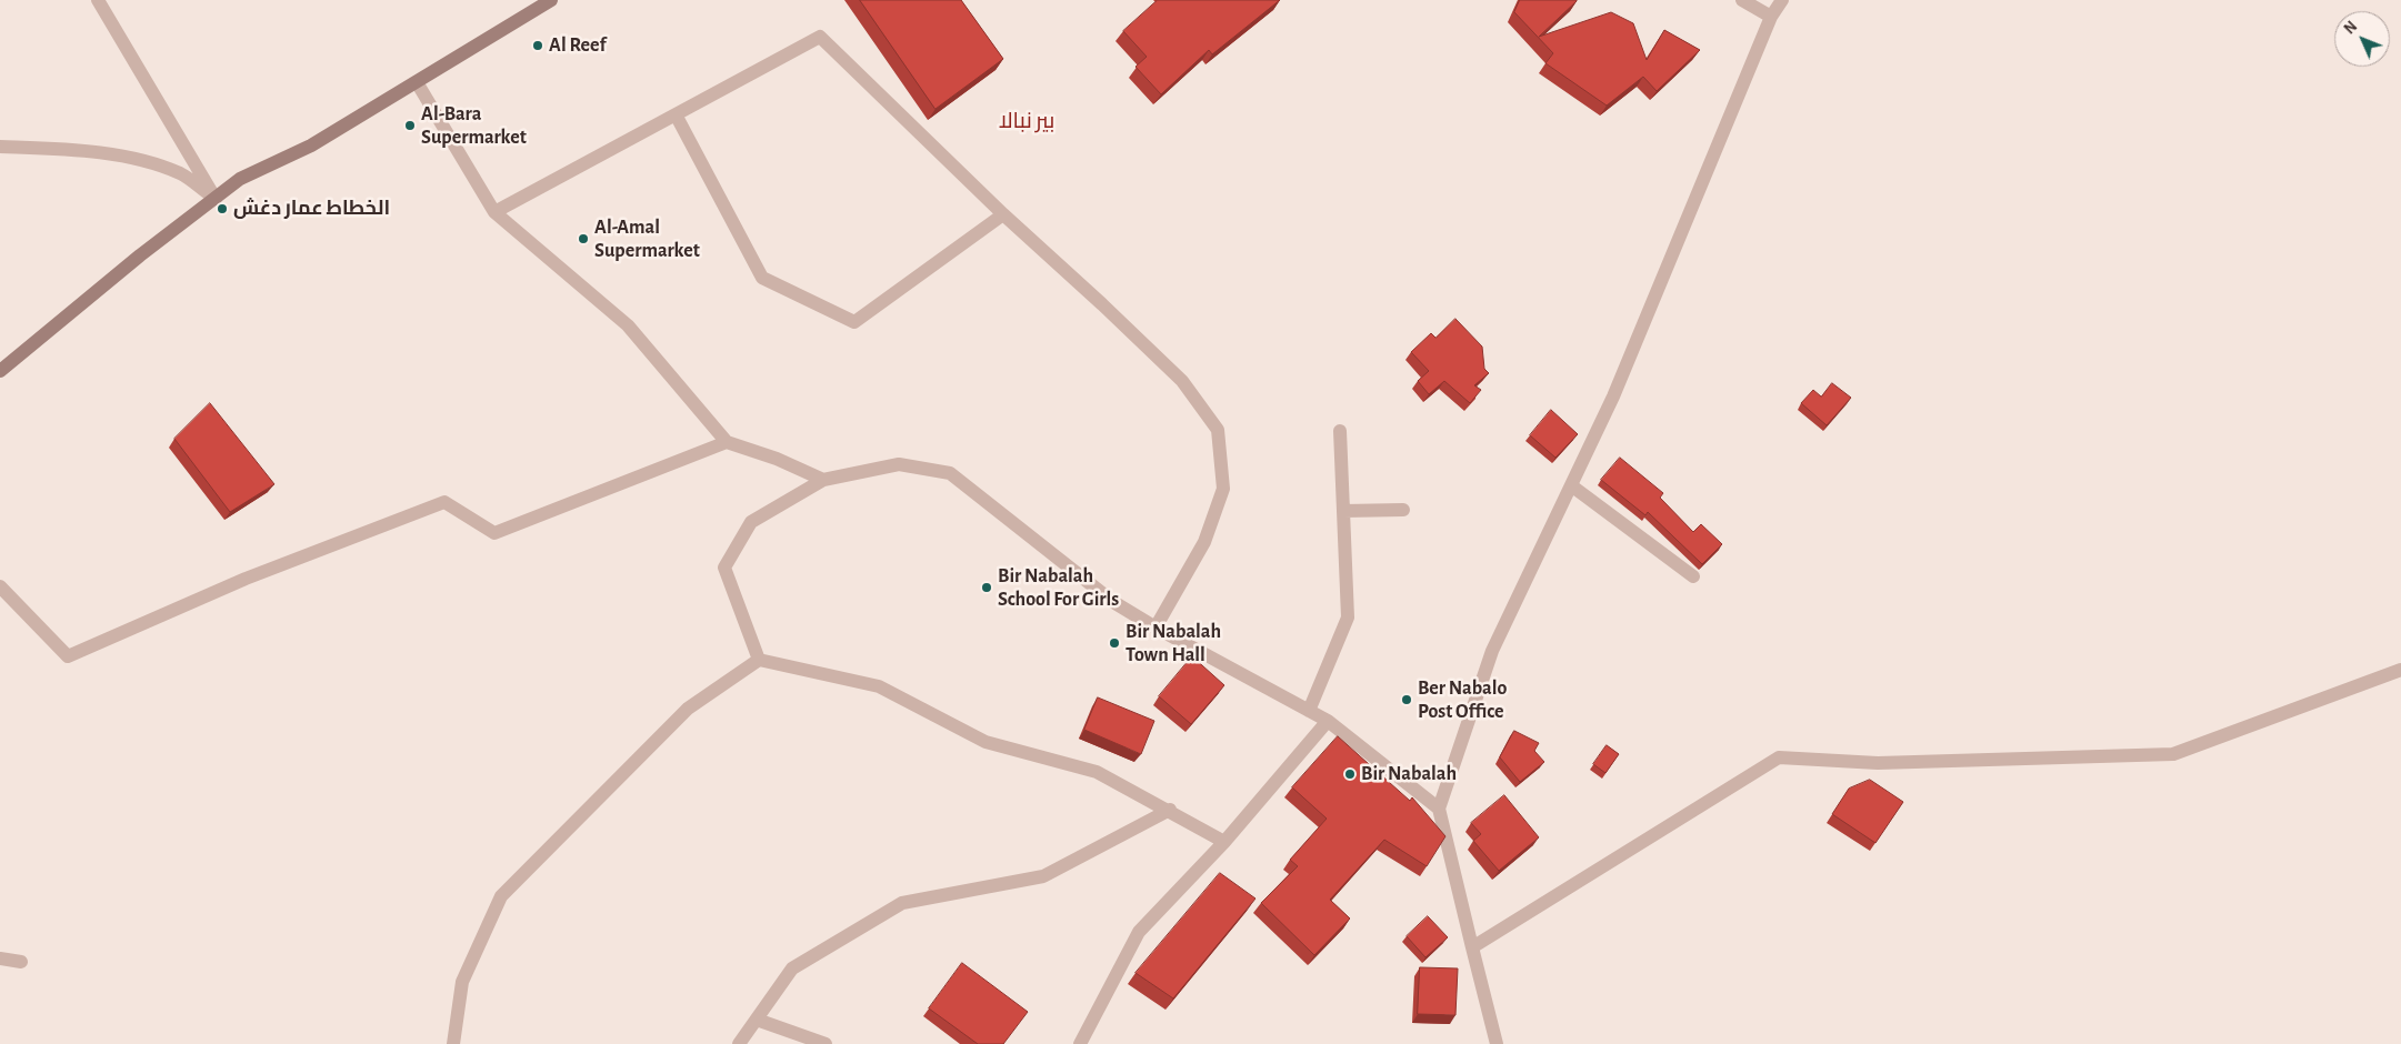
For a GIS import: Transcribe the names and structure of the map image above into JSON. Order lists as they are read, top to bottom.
{
  "districts": ["بير نبالا"],
  "places": [
    "Al Reef",
    "Al-Bara Supermarket",
    "الخطاط عمار دغش",
    "Al-Amal Supermarket",
    "Bir Nabalah School For Girls",
    "Bir Nabalah Town Hall",
    "Ber Nabalo Post Office",
    "Bir Nabalah"
  ],
  "north": "top left"
}
